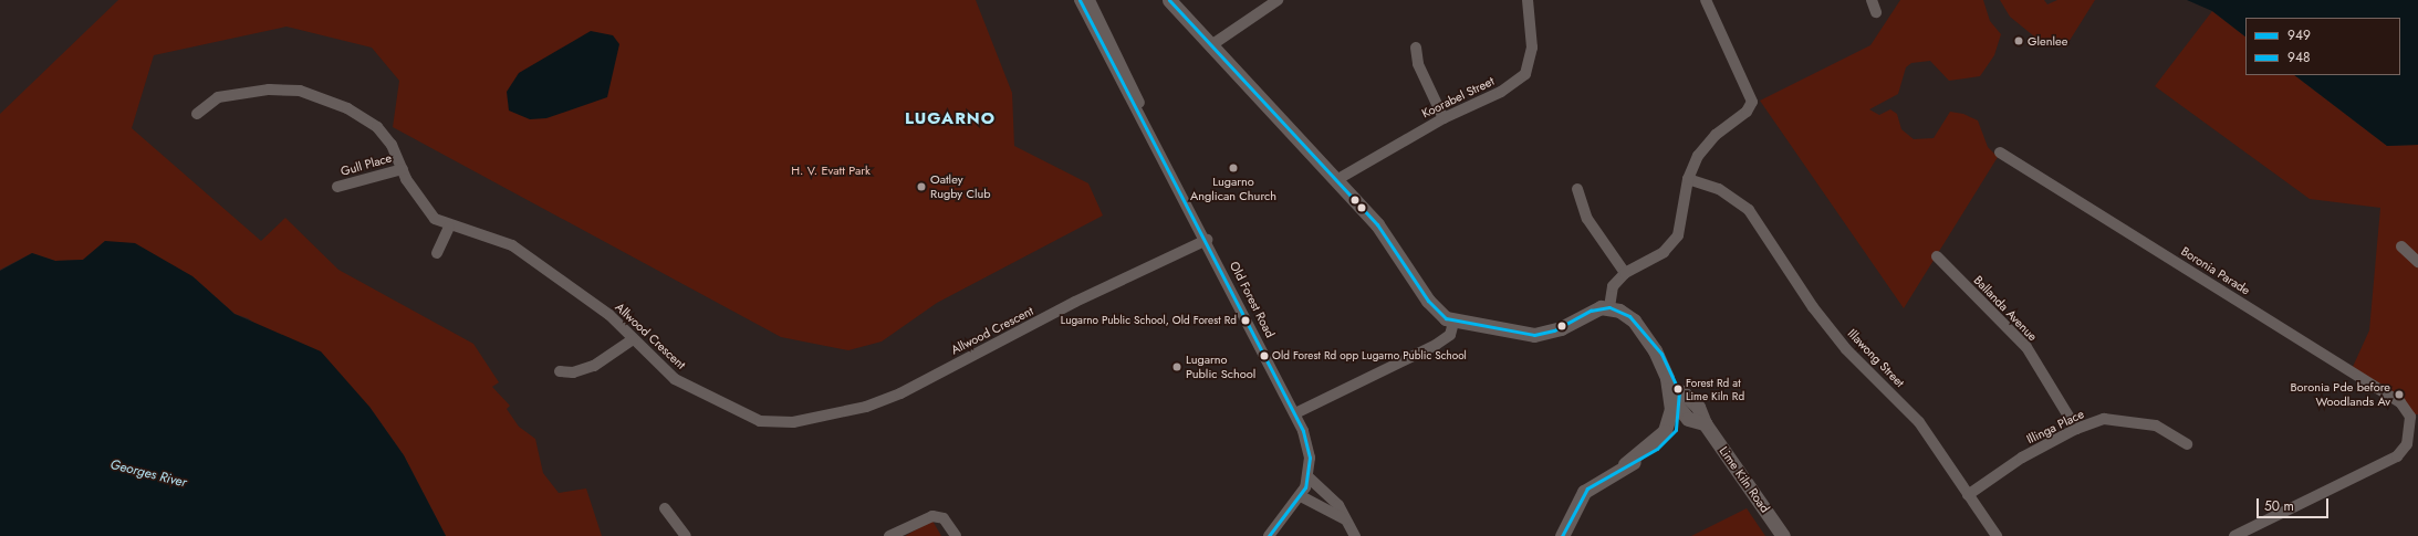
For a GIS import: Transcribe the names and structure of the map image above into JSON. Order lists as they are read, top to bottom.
{
  "streets": {
    "street": [
      "Koorabel Street",
      "Gull Place",
      "Boronia Parade",
      "Old Forest Road",
      "Ballanda Avenue",
      "Allwood Crescent",
      "Illawong Street",
      "Illinga Place",
      "Lime Kiln Road"
    ]
  },
  "crossings": [
    ["Gull Place", "Allwood Crescent"],
    ["Old Forest Road", "Allwood Crescent"],
    ["Ballanda Avenue", "Illinga Place"],
    ["Illawong Street", "Illinga Place"]
  ],
  "districts": ["LUGARNO"],
  "water": ["Georges River"],
  "parks": ["H. V. Evatt Park"],
  "places": [
    "Glenlee",
    "Lugarno Anglican Church",
    "Oatley Rugby Club",
    "Lugarno Public School, Old Forest Rd",
    "Old Forest Rd opp Lugarno Public School",
    "Lugarno Public School",
    "Forest Rd at Lime Kiln Rd",
    "Boronia Pde before Woodlands Av"
  ],
  "lines": ["transit line 949", "transit line 948"],
  "legend": ["949", "948"],
  "scale_bar": "50 m"
}
